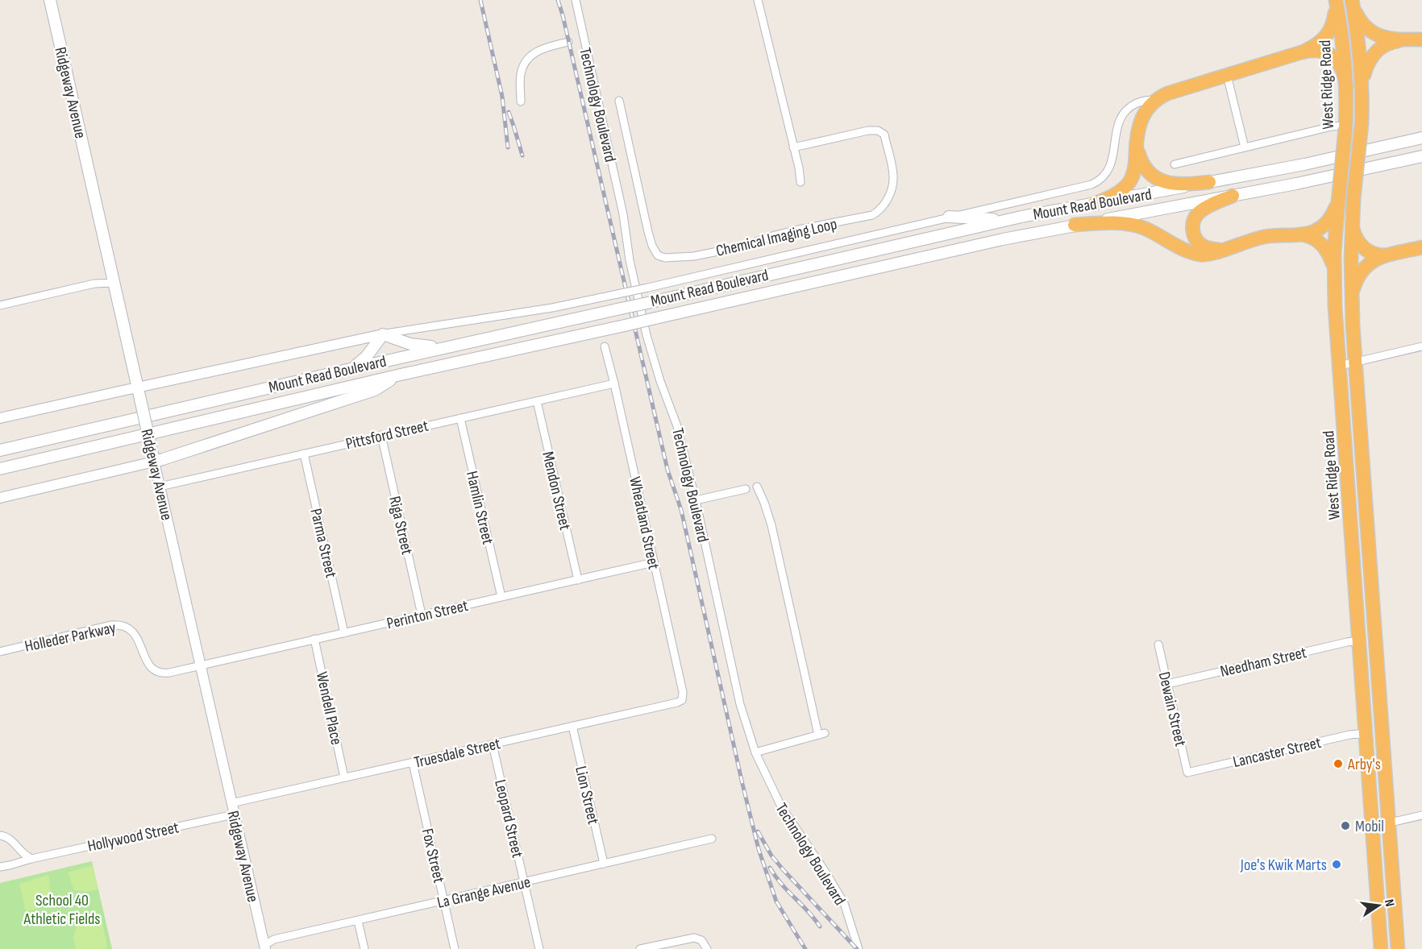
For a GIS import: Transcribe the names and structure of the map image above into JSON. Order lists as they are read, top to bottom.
{
  "streets": {
    "highway": ["West Ridge Road"],
    "main road": ["Ridgeway Avenue", "Mount Read Boulevard"],
    "street": [
      "Technology Boulevard",
      "Chemical Imaging Loop",
      "Pittsford Street",
      "Mendon Street",
      "Hamlin Street",
      "Wheatland Street",
      "Riga Street",
      "Parma Street",
      "Perinton Street",
      "Holleder Parkway",
      "Needham Street",
      "Wendell Place",
      "Dewain Street",
      "Lancaster Street",
      "Truesdale Street",
      "Lion Street",
      "Leopard Street",
      "Hollywood Street",
      "Fox Street",
      "La Grange Avenue"
    ]
  },
  "crossings": [
    ["West Ridge Road", "Needham Street"],
    ["West Ridge Road", "Lancaster Street"],
    ["Ridgeway Avenue", "Mount Read Boulevard"],
    ["Ridgeway Avenue", "Pittsford Street"],
    ["Ridgeway Avenue", "Perinton Street"],
    ["Ridgeway Avenue", "Holleder Parkway"],
    ["Ridgeway Avenue", "Truesdale Street"],
    ["Ridgeway Avenue", "Hollywood Street"],
    ["Ridgeway Avenue", "La Grange Avenue"],
    ["Pittsford Street", "Mendon Street"],
    ["Pittsford Street", "Hamlin Street"],
    ["Pittsford Street", "Wheatland Street"],
    ["Pittsford Street", "Riga Street"],
    ["Pittsford Street", "Parma Street"],
    ["Mendon Street", "Perinton Street"],
    ["Hamlin Street", "Perinton Street"],
    ["Wheatland Street", "Perinton Street"],
    ["Wheatland Street", "Truesdale Street"],
    ["Riga Street", "Perinton Street"],
    ["Parma Street", "Perinton Street"],
    ["Perinton Street", "Holleder Parkway"],
    ["Perinton Street", "Wendell Place"],
    ["Needham Street", "Dewain Street"],
    ["Wendell Place", "Truesdale Street"],
    ["Dewain Street", "Lancaster Street"],
    ["Truesdale Street", "Lion Street"],
    ["Truesdale Street", "Leopard Street"],
    ["Truesdale Street", "Fox Street"],
    ["Lion Street", "La Grange Avenue"],
    ["Leopard Street", "La Grange Avenue"],
    ["Fox Street", "La Grange Avenue"]
  ],
  "parks": ["School 40 Athletic Fields"],
  "places": ["Arby's", "Mobil", "Joe's Kwik Marts"],
  "north": "right"
}
